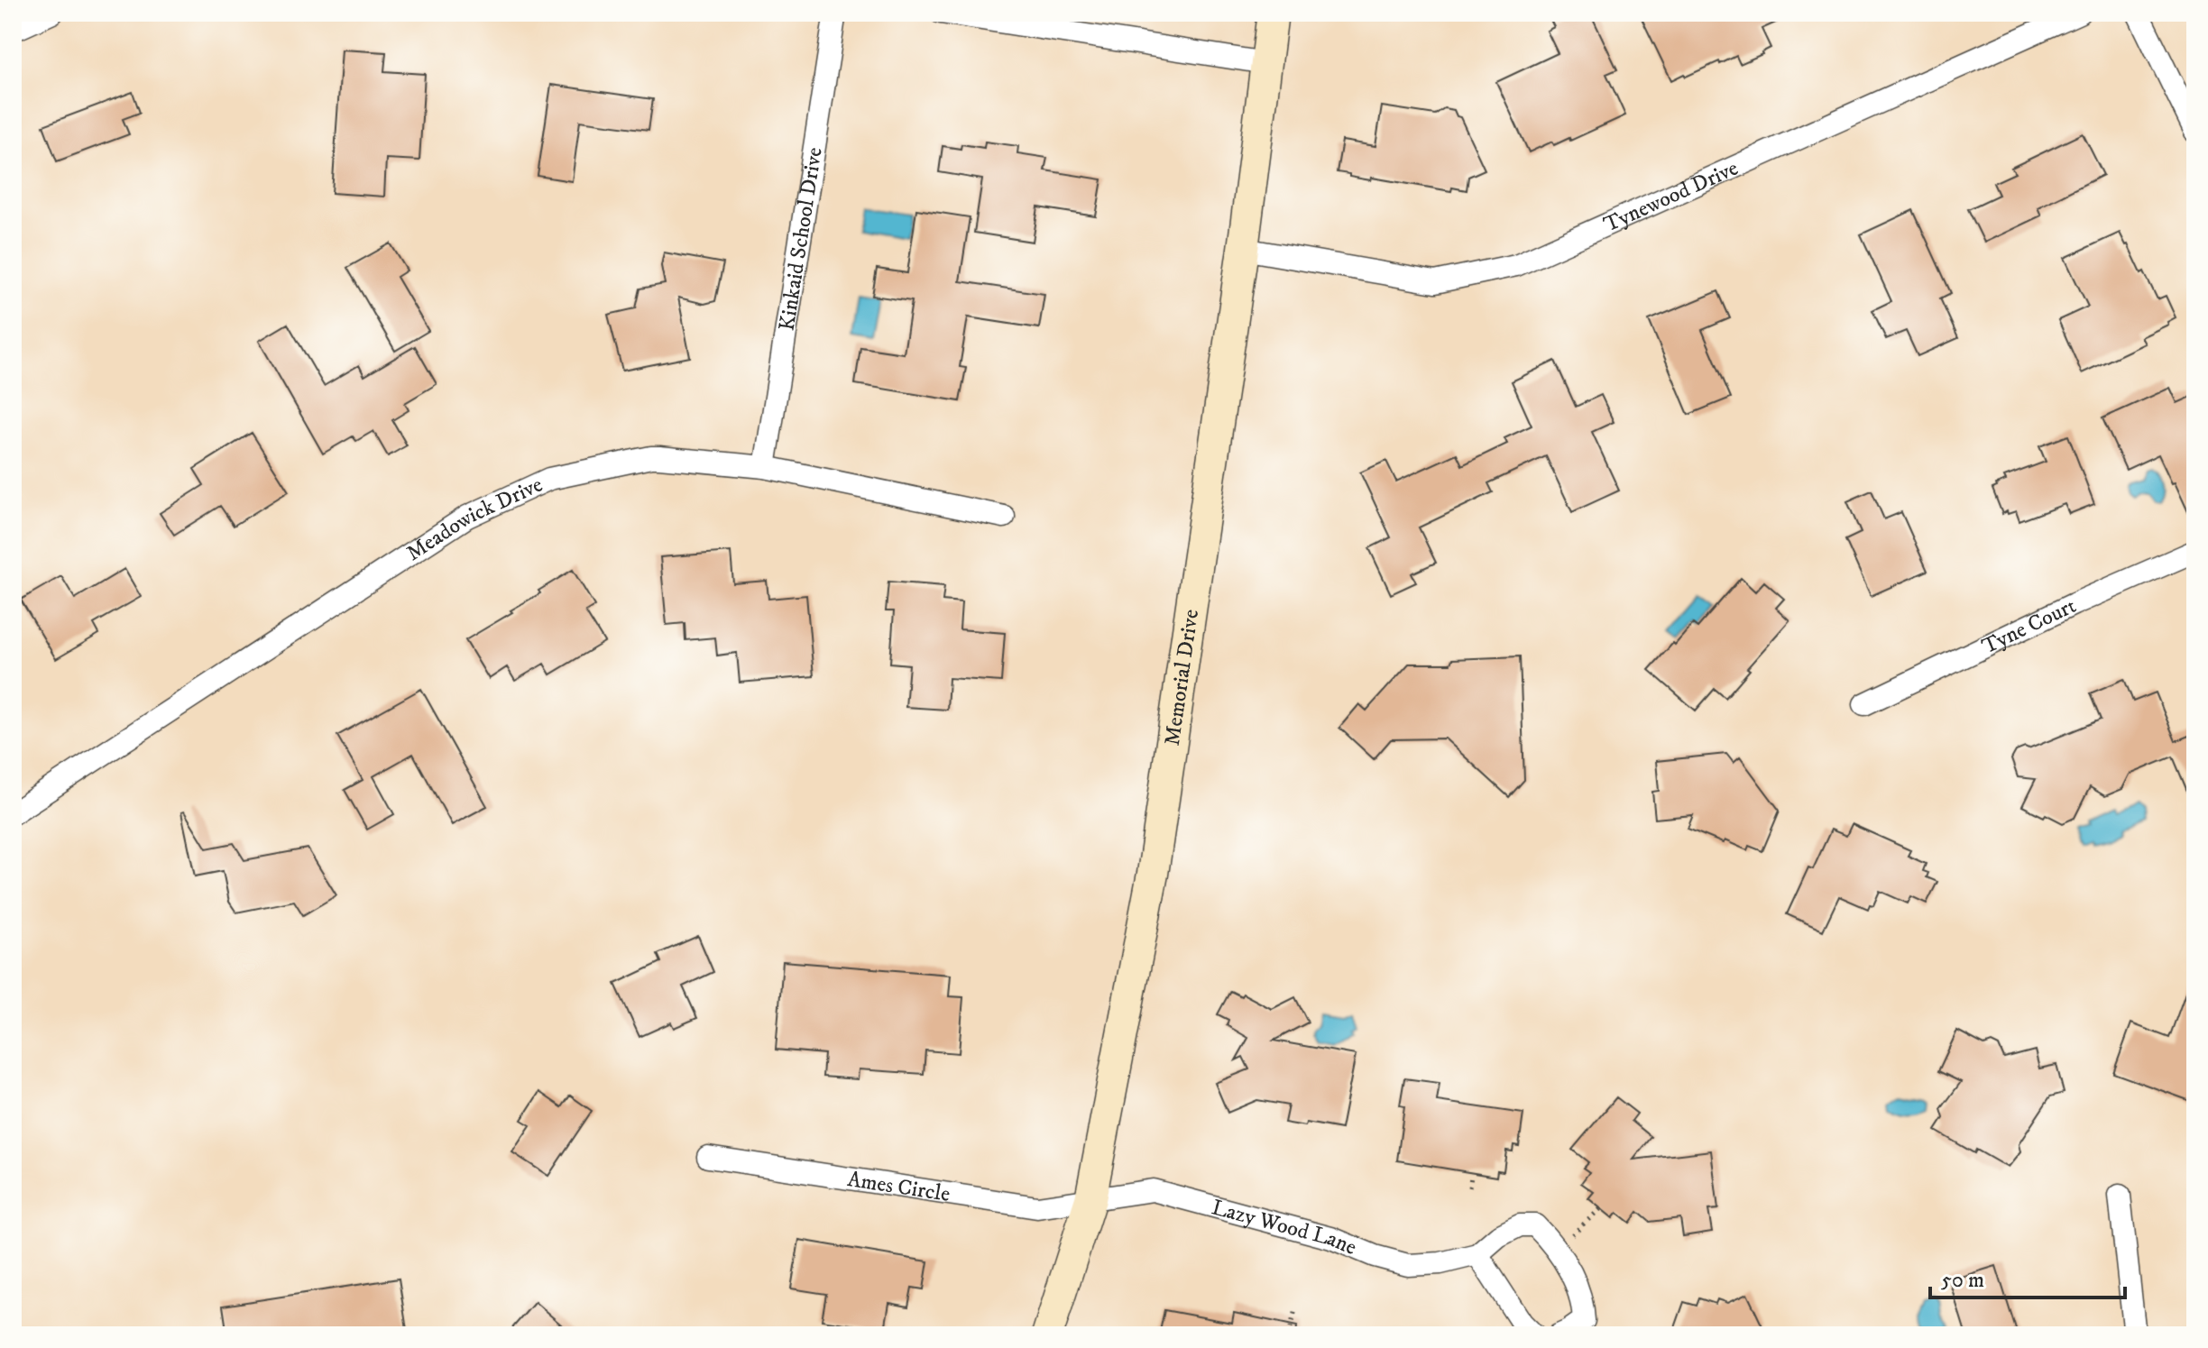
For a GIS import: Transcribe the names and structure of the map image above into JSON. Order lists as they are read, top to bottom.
{
  "streets": {
    "street": [
      "Tynewood Drive",
      "Kinkaid School Drive",
      "Meadowick Drive",
      "Tyne Court",
      "Memorial Drive",
      "Ames Circle",
      "Lazy Wood Lane"
    ]
  },
  "crossings": [
    ["Tynewood Drive", "Memorial Drive"],
    ["Kinkaid School Drive", "Meadowick Drive"],
    ["Memorial Drive", "Ames Circle"],
    ["Memorial Drive", "Lazy Wood Lane"],
    ["Ames Circle", "Lazy Wood Lane"]
  ],
  "scale_bar": "50 m"
}
